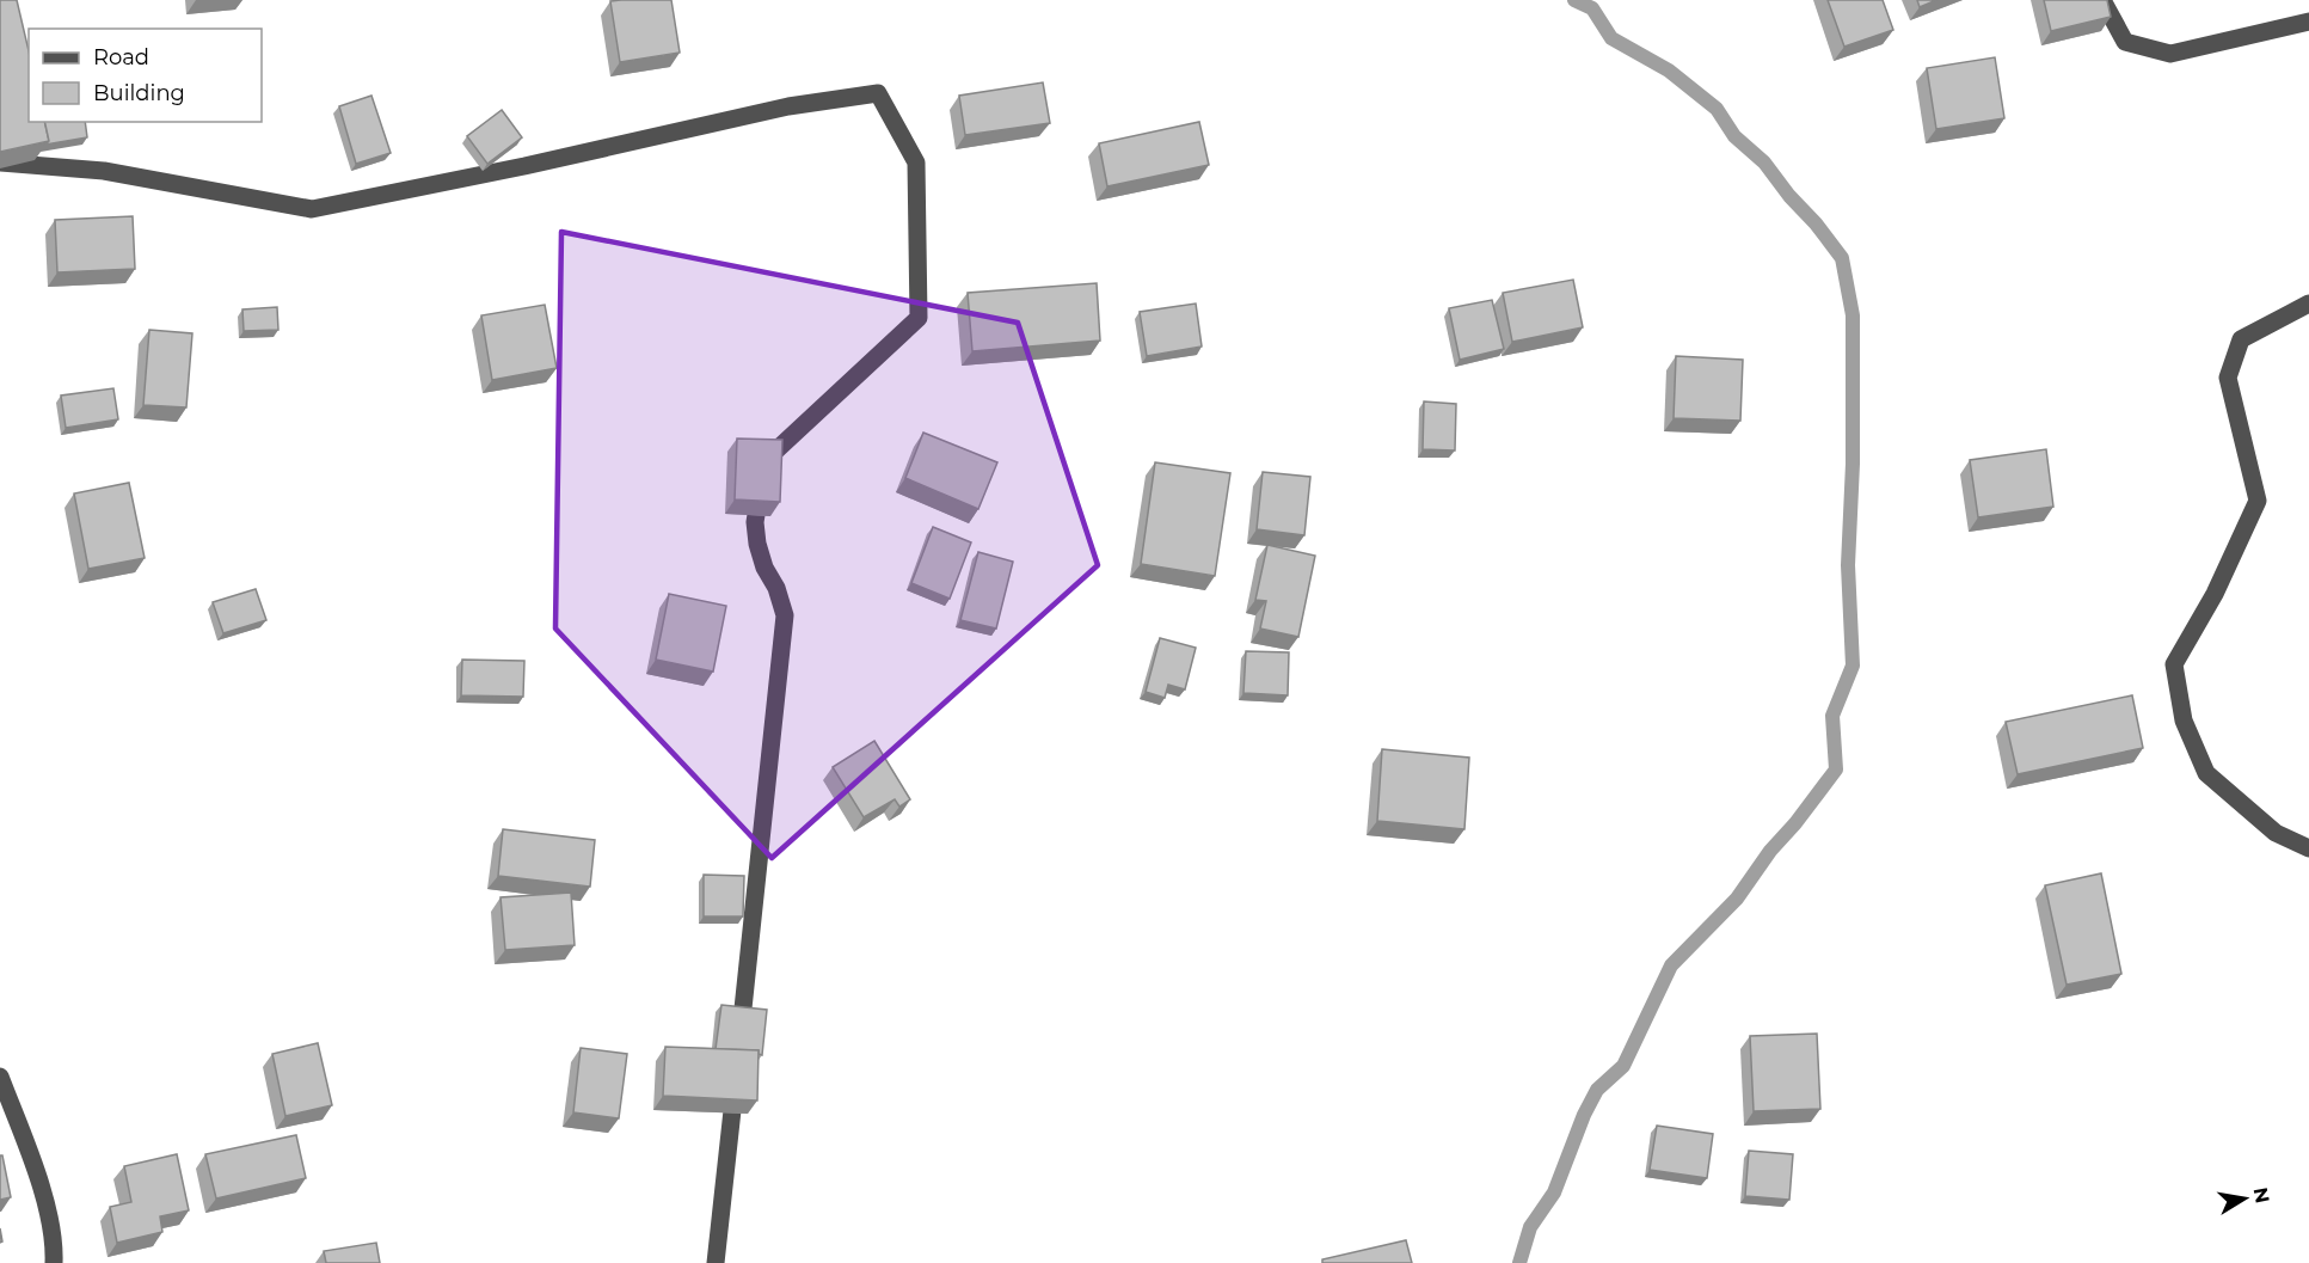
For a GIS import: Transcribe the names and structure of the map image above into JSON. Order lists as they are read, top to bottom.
{
  "legend": ["Road", "Building"],
  "north": "right"
}
